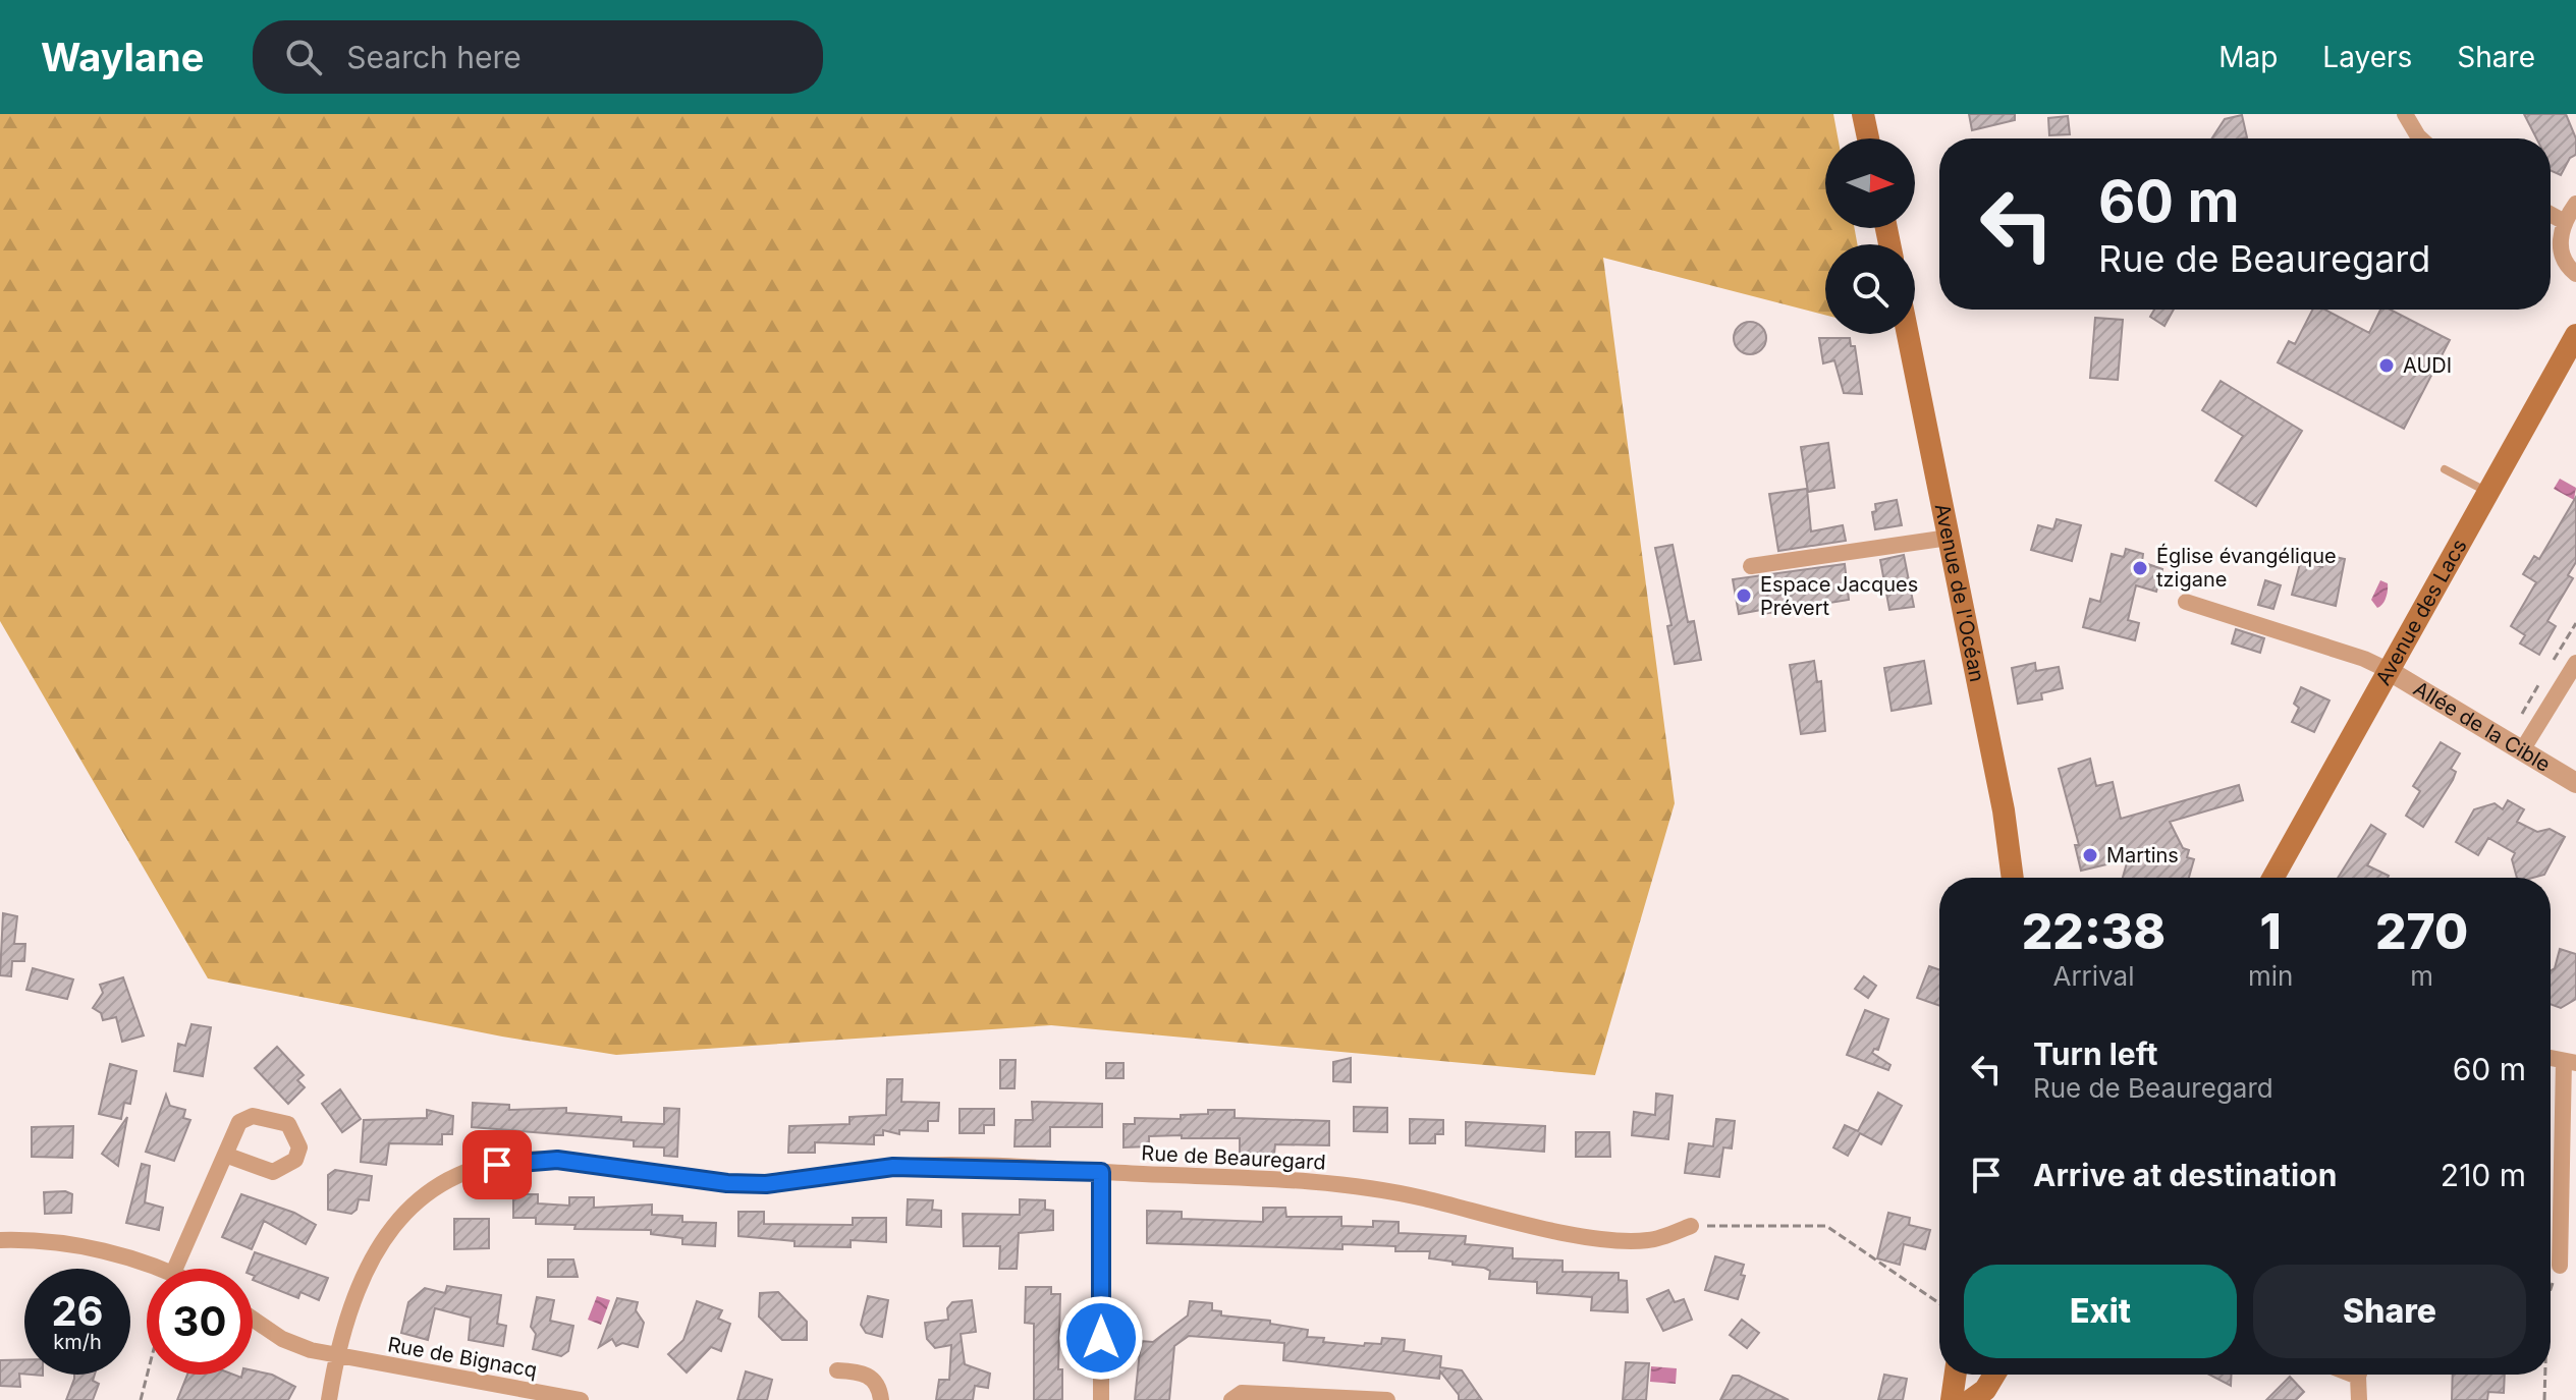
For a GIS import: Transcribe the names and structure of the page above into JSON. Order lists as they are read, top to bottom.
{
  "streets": {
    "main road": ["Avenue de l'Océan", "Avenue des Lacs"],
    "street": ["Allée de la Cible", "Rue de Beauregard", "Rue de Bignacq"]
  },
  "crossings": [
    ["Avenue des Lacs", "Allée de la Cible"],
    ["Rue de Beauregard", "Rue de Bignacq"]
  ],
  "places": [
    "AUDI",
    "Église évangélique tzigane",
    "Espace Jacques Prévert",
    "Martins"
  ],
  "north": "right",
  "page": {
    "header": "Waylane",
    "search": "Search here",
    "nav": ["Map", "Layers", "Share"],
    "turn": ["60 m", "Rue de Beauregard"],
    "eta": [
      "22:38",
      "Arrival",
      "1",
      "min",
      "270",
      "m"
    ],
    "list": [
      {
        "name": "Turn left",
        "note": "Rue de Beauregard",
        "value": "60 m"
      },
      {
        "name": "Arrive at destination",
        "value": "210 m"
      }
    ],
    "buttons": ["Exit", "Share"],
    "speed": "26 km/h",
    "limit": "30"
  }
}
